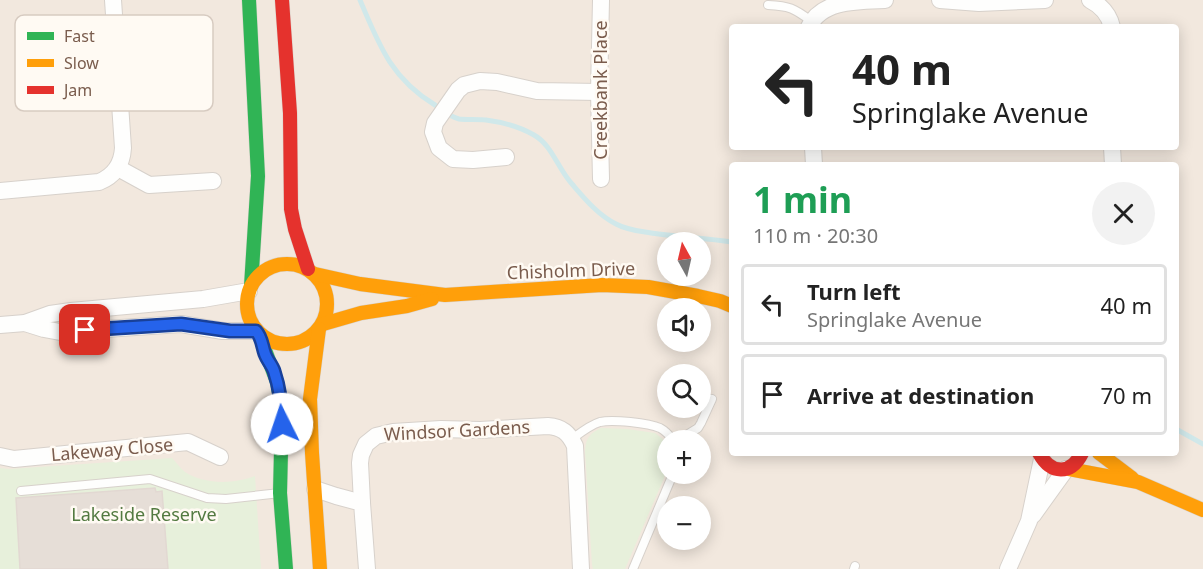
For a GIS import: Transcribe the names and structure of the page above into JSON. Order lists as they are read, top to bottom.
{
  "streets": {
    "main road": ["Chisholm Drive"],
    "street": ["Creekbank Place", "Windsor Gardens", "Lakeway Close"]
  },
  "parks": ["Lakeside Reserve"],
  "legend": ["Fast", "Slow", "Jam"],
  "north": "top",
  "page": {
    "turn": ["40 m", "Springlake Avenue"],
    "heading": ["1 min", "110 m · 20:30"],
    "map_buttons": ["+", "−"],
    "list": [
      {
        "name": "Turn left",
        "note": "Springlake Avenue",
        "value": "40 m"
      },
      {
        "name": "Arrive at destination",
        "value": "70 m"
      }
    ]
  }
}
